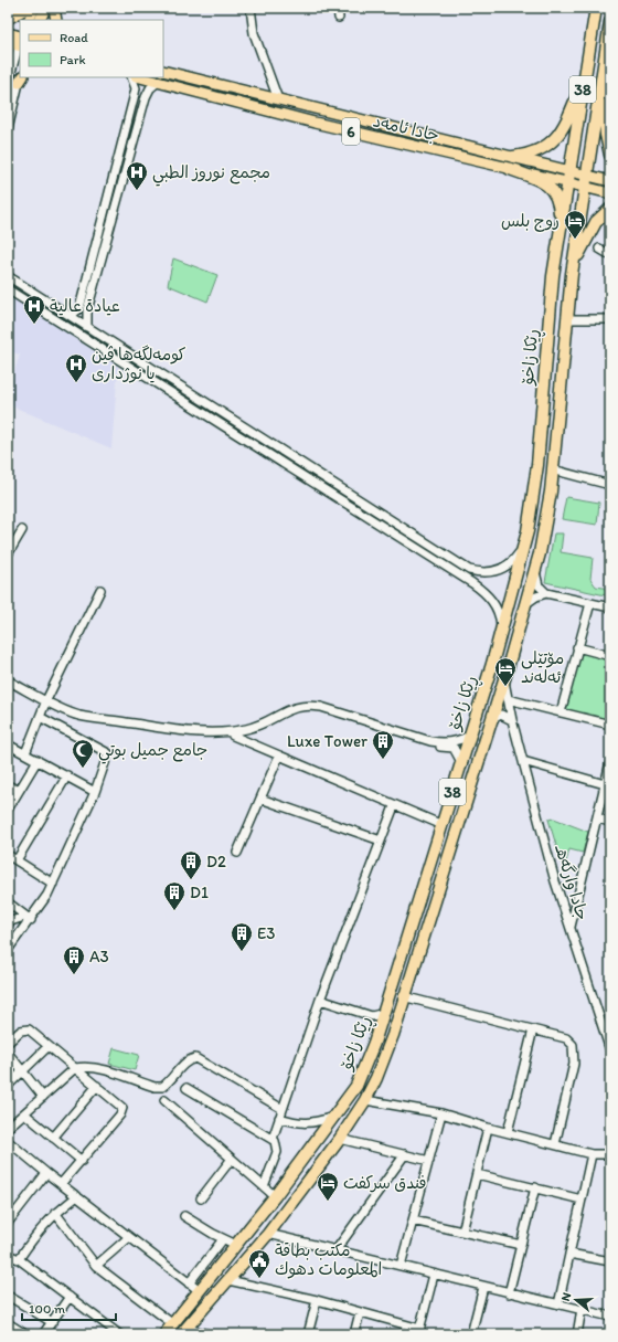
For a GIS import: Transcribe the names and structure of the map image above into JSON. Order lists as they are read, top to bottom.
{
  "streets": {
    "highway": ["38", "ڕێکا زاخۆ"],
    "main road": ["جادا ئامەد", "6"],
    "street": ["جادا وارگه‌هـ"]
  },
  "crossings": [
    ["جادا ئامەد", "ڕێکا زاخۆ"],
    ["ڕێکا زاخۆ", "جادا وارگه‌هـ"]
  ],
  "places": {
    "hospital": ["مجمع نوروز الطبي", "عيادة عالية", "کومەلگەها ڤین یا نوژداری"],
    "hotel": ["روج بلس", "مۆتێلی ئەلەند", "فندق سركفت"],
    "building": [
      "Luxe Tower",
      "D2",
      "D1",
      "E3",
      "A3"
    ],
    "mosque": ["جامع جميل بوتي"],
    "public building": ["مكتب بطاقة المعلومات دهوك"]
  },
  "legend": ["Road", "Park"],
  "scale_bar": "100 m",
  "north": "left"
}
